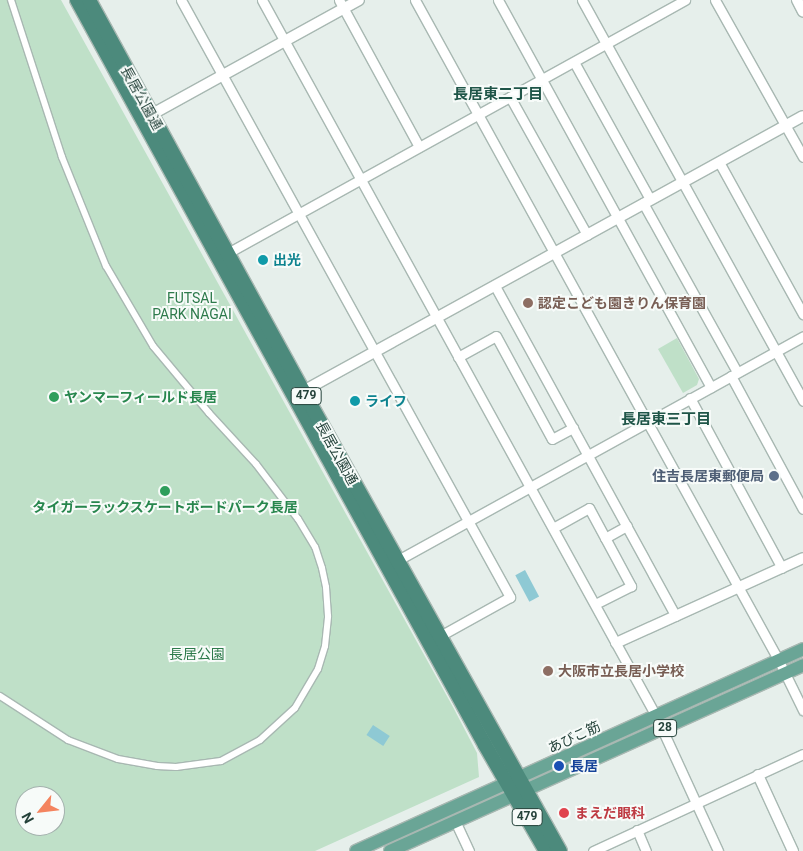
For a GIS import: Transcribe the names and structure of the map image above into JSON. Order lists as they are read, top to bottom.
{
  "streets": {
    "highway": ["長居公園通", "479"],
    "main road": ["28", "あびこ筋"]
  },
  "crossings": [
    ["長居公園通", "あびこ筋"]
  ],
  "districts": ["長居東二丁目", "長居東三丁目"],
  "parks": ["FUTSAL PARK NAGAI", "長居公園"],
  "places": [
    "出光",
    "認定こども園きりん保育園",
    "ヤンマーフィールド長居",
    "ライフ",
    "住吉長居東郵便局",
    "タイガーラックスケートボードパーク長居",
    "大阪市立長居小学校",
    "長居",
    "まえだ眼科"
  ],
  "north": "bottom left"
}
